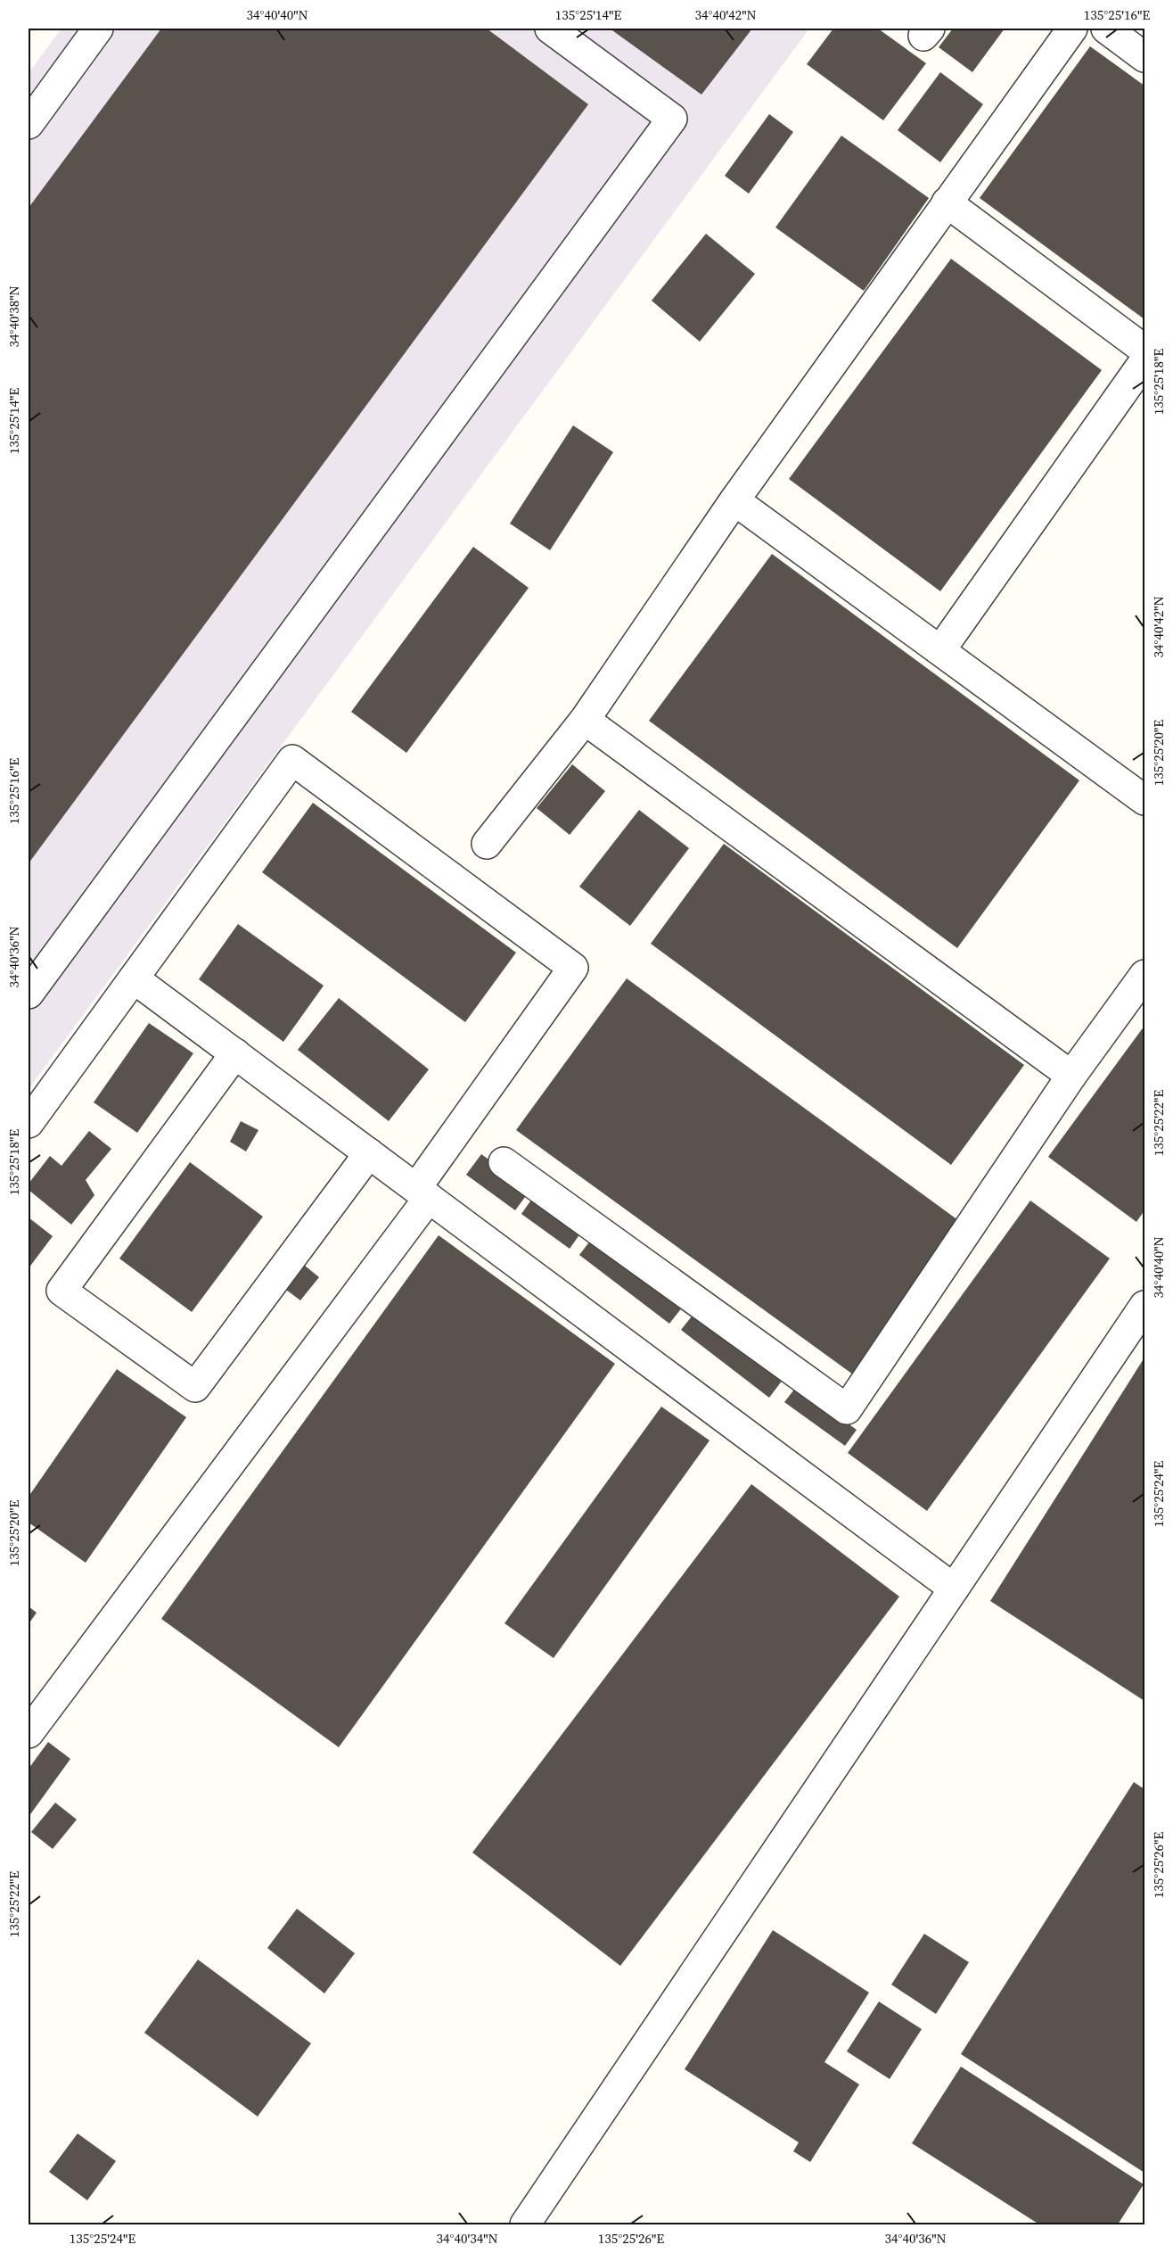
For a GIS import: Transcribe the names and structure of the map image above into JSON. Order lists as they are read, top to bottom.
{
  "coordinates": [
    "34°40'40\"N",
    "135°25'14\"E",
    "34°40'42\"N",
    "135°25'16\"E",
    "34°40'38\"N",
    "135°25'18\"E",
    "135°25'20\"E",
    "34°40'36\"N",
    "135°25'22\"E",
    "135°25'24\"E",
    "135°25'26\"E",
    "34°40'34\"N"
  ]
}
